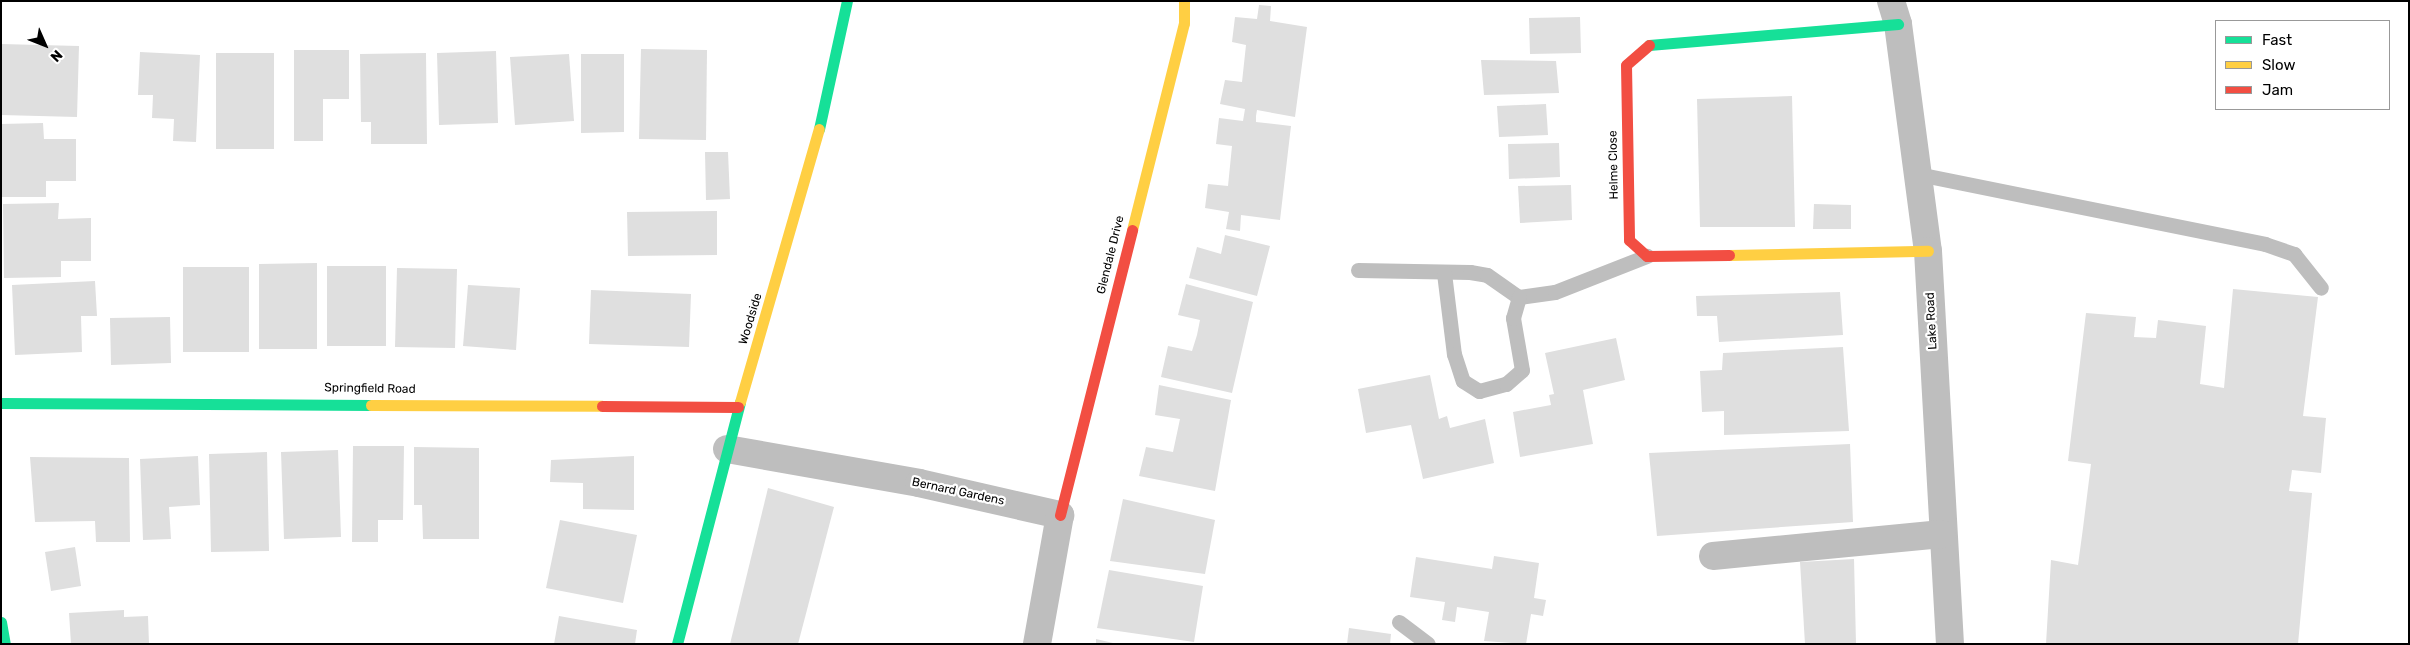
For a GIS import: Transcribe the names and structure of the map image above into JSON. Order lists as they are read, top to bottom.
{
  "streets": {
    "street": [
      "Helme Close",
      "Glendale Drive",
      "Woodside",
      "Lake Road",
      "Springfield Road",
      "Bernard Gardens"
    ]
  },
  "crossings": [
    ["Helme Close", "Lake Road"],
    ["Glendale Drive", "Bernard Gardens"],
    ["Woodside", "Springfield Road"],
    ["Woodside", "Bernard Gardens"]
  ],
  "legend": ["Fast", "Slow", "Jam"],
  "north": "bottom right"
}
